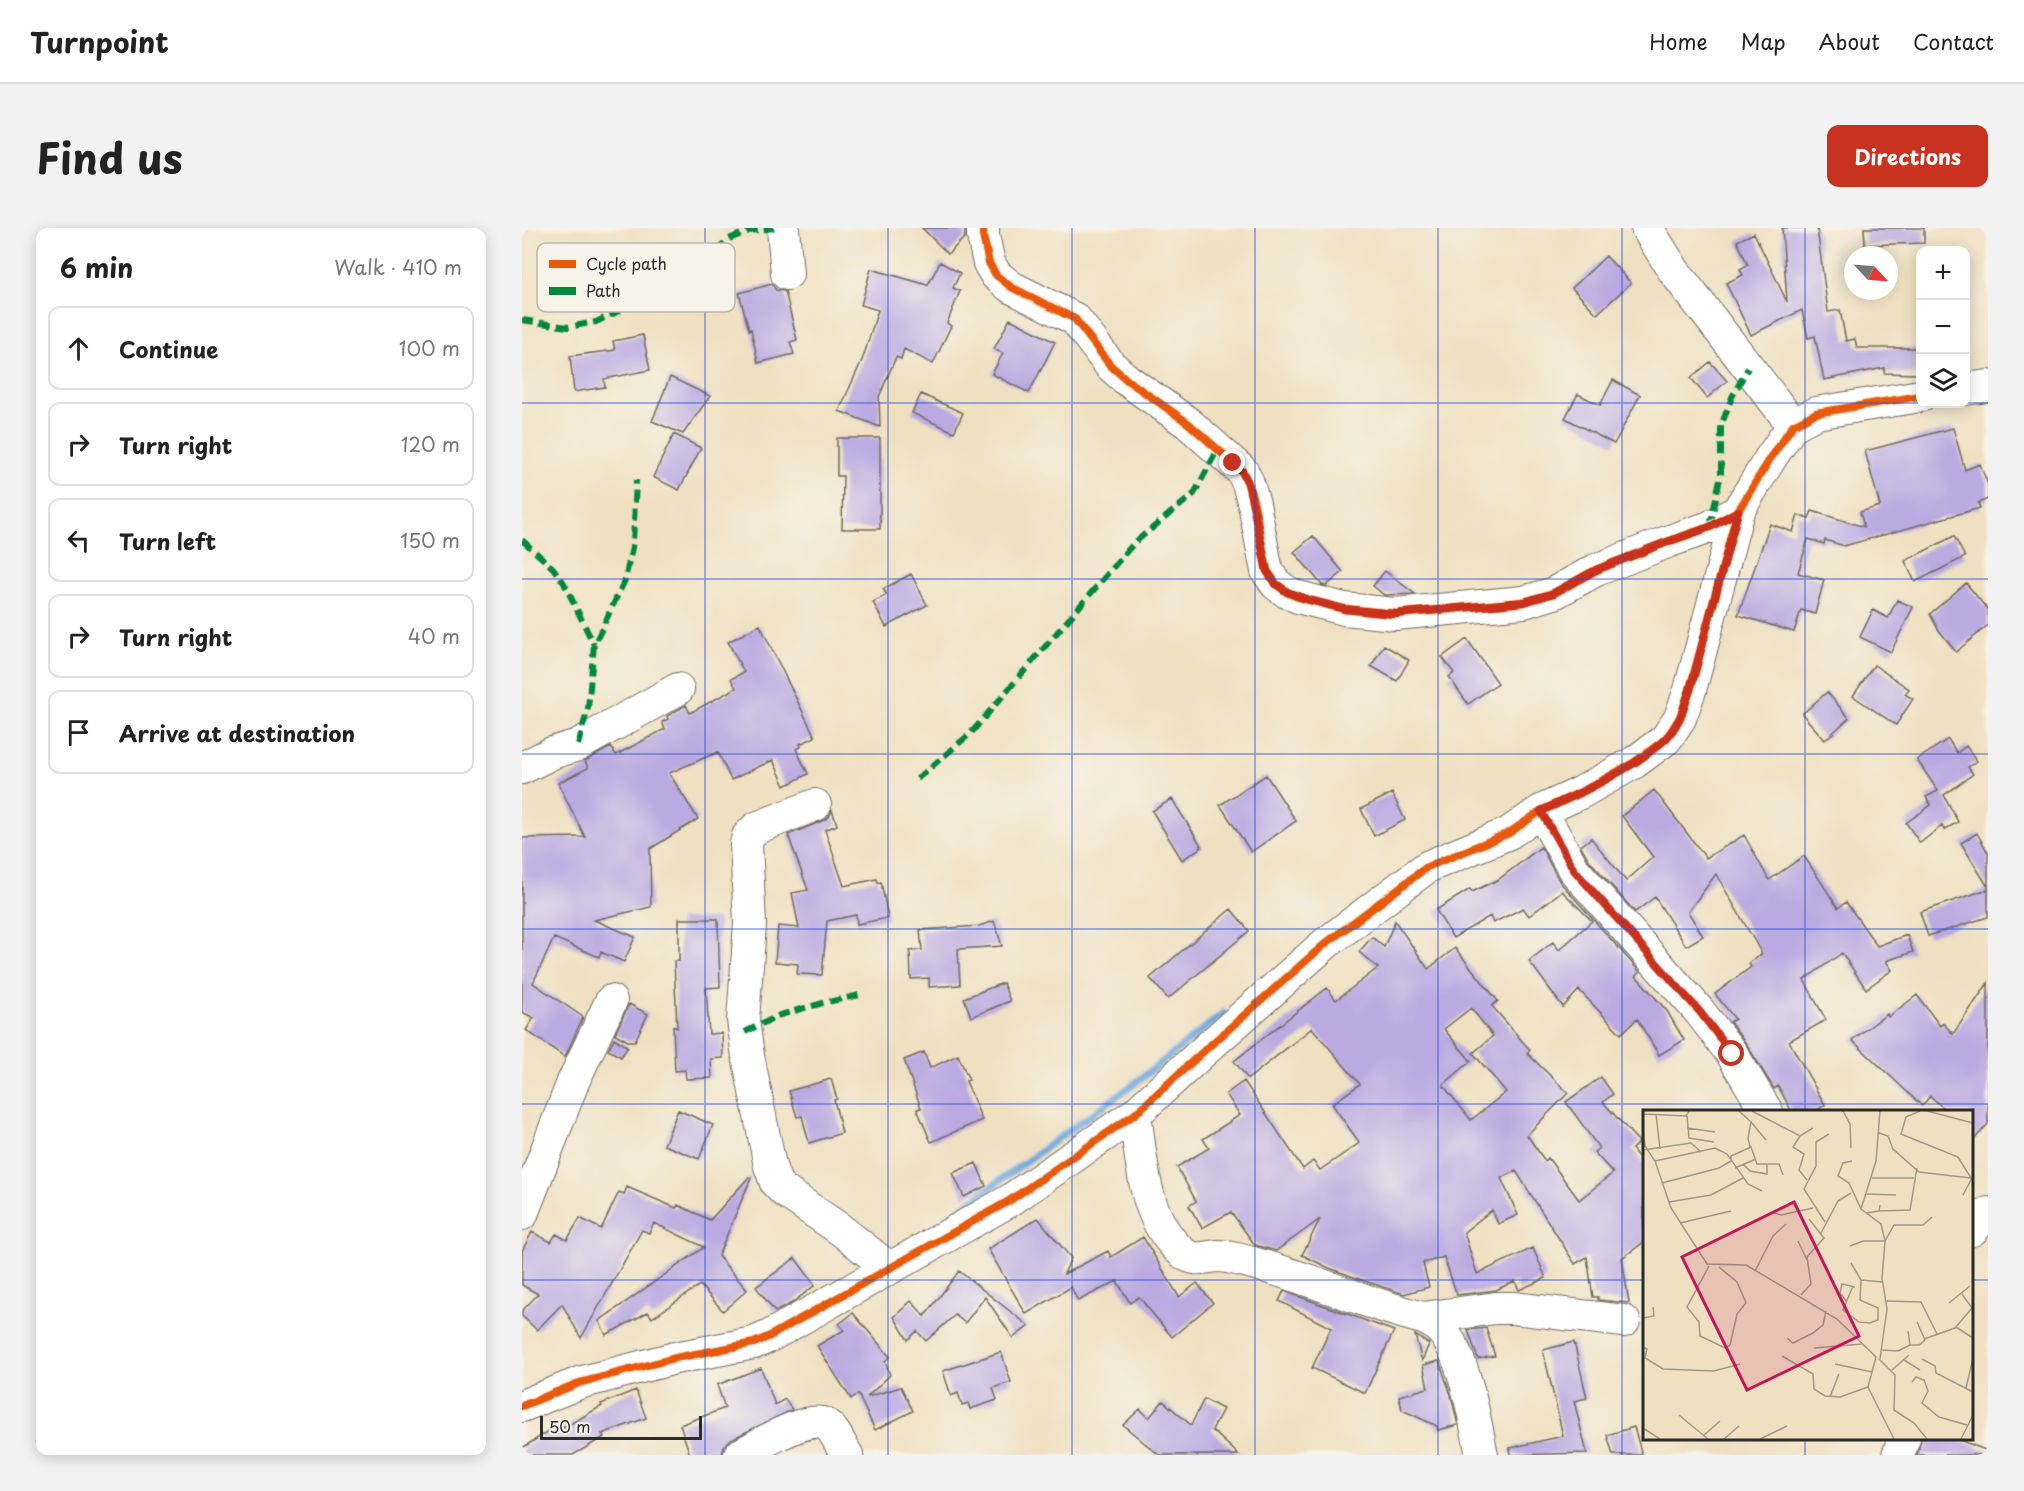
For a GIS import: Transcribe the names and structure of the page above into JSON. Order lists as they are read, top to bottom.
{
  "legend": ["Cycle path", "Path"],
  "scale_bar": "50 m",
  "north": "bottom right",
  "page": {
    "header": "Turnpoint",
    "nav": [
      "Home",
      "Map",
      "About",
      "Contact"
    ],
    "title": "Find us",
    "buttons": "Directions",
    "heading": ["6 min", "Walk · 410 m"],
    "map_buttons": ["+", "−"],
    "list": [
      ["Continue", "100 m"],
      ["Turn right", "120 m"],
      ["Turn left", "150 m"],
      ["Turn right", "40 m"],
      "Arrive at destination"
    ],
    "scale": "50 m"
  }
}
